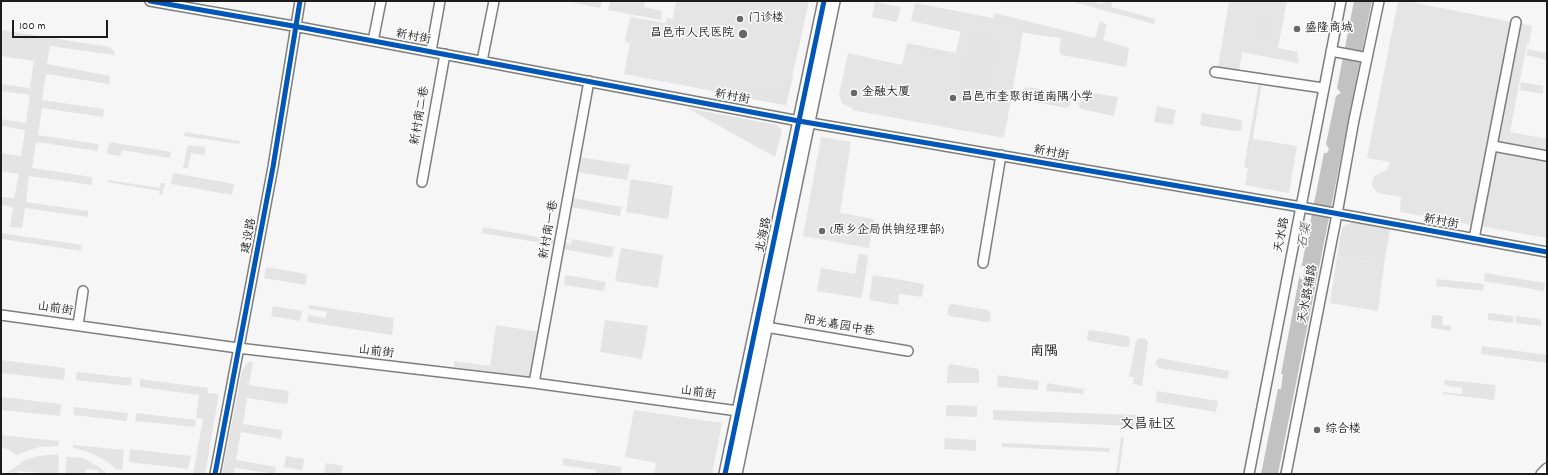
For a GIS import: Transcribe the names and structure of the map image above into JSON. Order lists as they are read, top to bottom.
{
  "streets": {
    "main road": ["北海路"],
    "street": [
      "新村街",
      "新村南二巷",
      "新村南一巷",
      "天水路",
      "建设路",
      "天水路辅路",
      "山前街",
      "阳光嘉园中巷"
    ]
  },
  "crossings": [
    ["新村街", "新村南二巷"],
    ["新村街", "新村南一巷"],
    ["新村街", "北海路"],
    ["新村街", "天水路"],
    ["新村街", "建设路"],
    ["新村街", "天水路辅路"],
    ["新村南一巷", "山前街"],
    ["北海路", "山前街"],
    ["北海路", "阳光嘉园中巷"],
    ["建设路", "山前街"]
  ],
  "districts": ["南隅", "文昌社区"],
  "water": ["石渠"],
  "places": [
    "门诊楼",
    "盛隆商城",
    "昌邑市人民医院",
    "金融大厦",
    "昌邑市奎聚街道南隅小学",
    "(原乡企局供销经理部)",
    "综合楼"
  ],
  "scale_bar": "100 m"
}
